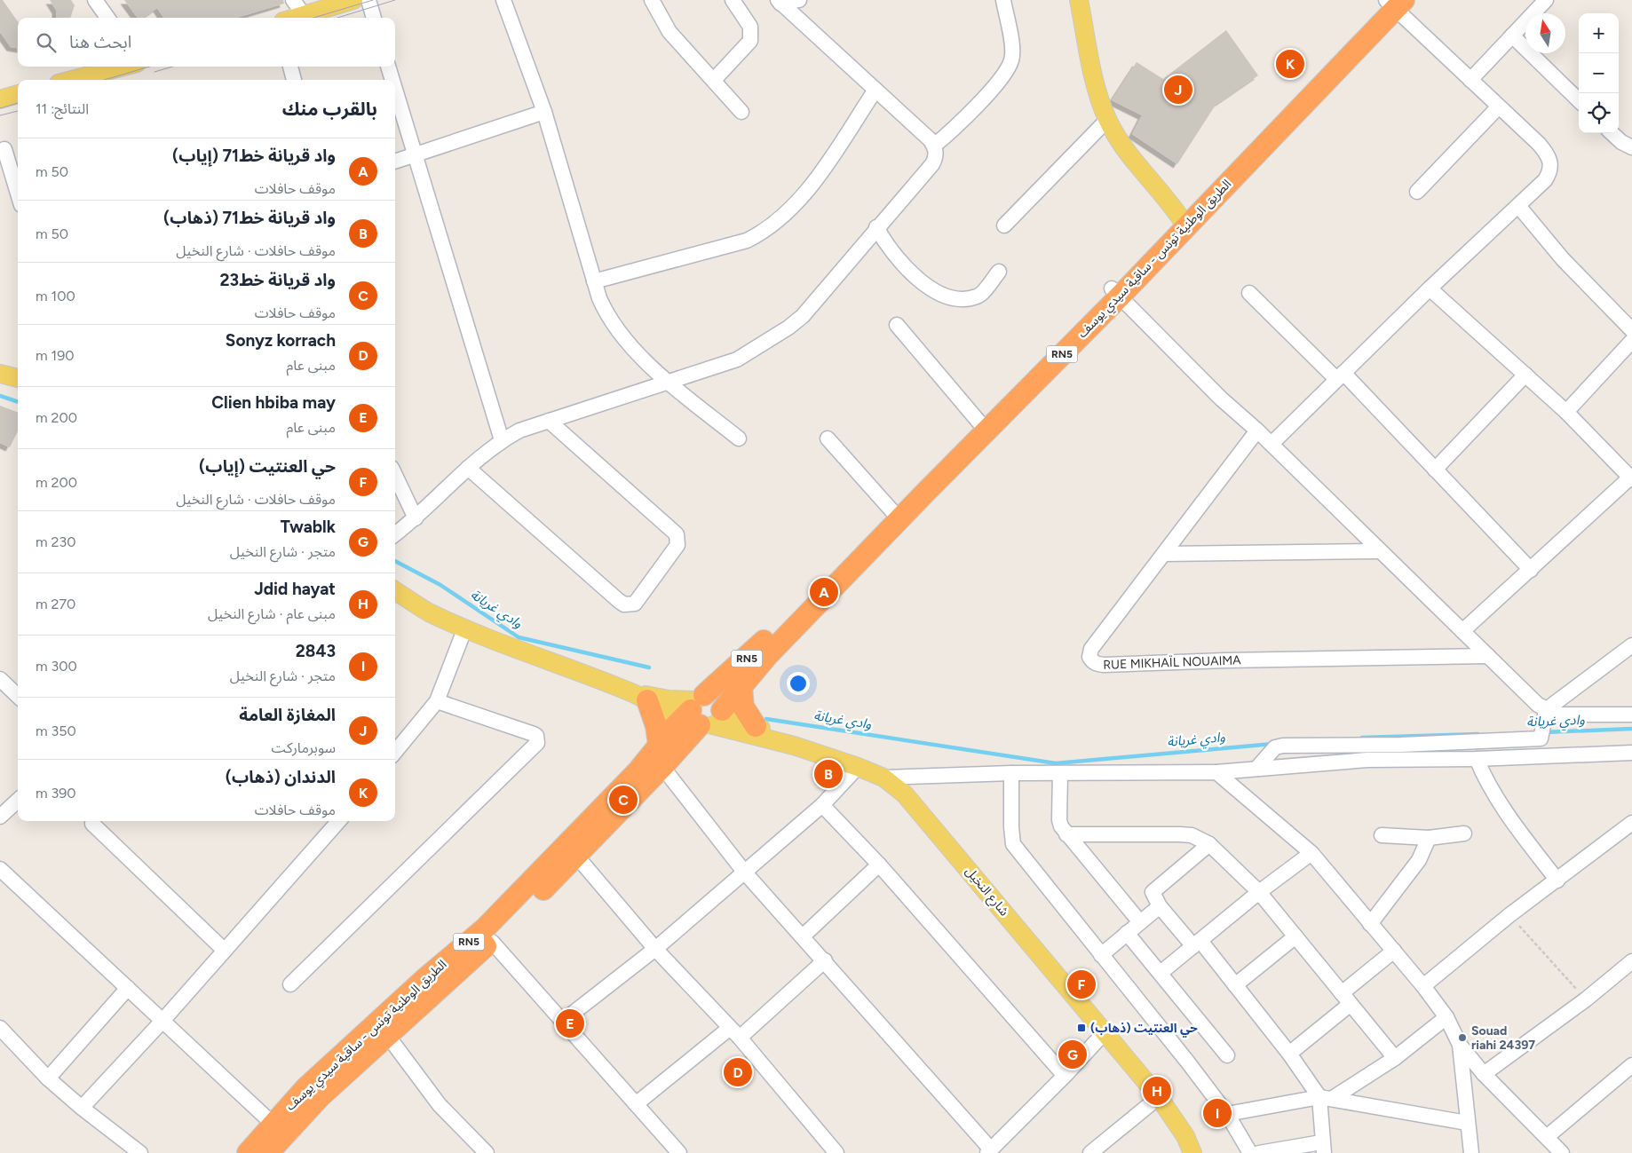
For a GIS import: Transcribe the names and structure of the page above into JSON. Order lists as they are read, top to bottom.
{
  "streets": {
    "highway": ["الطريق الوطنية تونس - ساقية سيدي يوسف", "RN5"],
    "main road": ["شارع النخيل"],
    "street": ["RUE MIKHAÏL NOUAIMA"]
  },
  "crossings": [
    ["الطريق الوطنية تونس - ساقية سيدي يوسف", "شارع النخيل"]
  ],
  "water": ["وادي غريانة"],
  "places": {
    "transit": ["حي العنتيت (ذهاب)"],
    "other": ["Souad riahi 24397"]
  },
  "north": "top",
  "page": {
    "map_buttons": ["+", "−"],
    "search": "ابحث هنا",
    "pins": [
      "K",
      "J",
      "A",
      "B",
      "C",
      "F",
      "E",
      "G",
      "D",
      "H",
      "I"
    ],
    "heading": ["بالقرب منك", "النتائج: 11"],
    "list": [
      {
        "mark": "A",
        "name": "واد قريانة خط71 (إياب)",
        "note": "موقف حافلات",
        "value": "50 m"
      },
      {
        "mark": "B",
        "name": "واد قريانة خط71 (ذهاب)",
        "note": "موقف حافلات · شارع النخيل",
        "value": "50 m"
      },
      {
        "mark": "C",
        "name": "واد قريانة خط23",
        "note": "موقف حافلات",
        "value": "100 m"
      },
      {
        "mark": "D",
        "name": "Sonyz korrach",
        "note": "مبنى عام",
        "value": "190 m"
      },
      {
        "mark": "E",
        "name": "Clien hbiba may",
        "note": "مبنى عام",
        "value": "200 m"
      },
      {
        "mark": "F",
        "name": "حي العنتيت (إياب)",
        "note": "موقف حافلات · شارع النخيل",
        "value": "200 m"
      },
      {
        "mark": "G",
        "name": "Twablk",
        "note": "متجر · شارع النخيل",
        "value": "230 m"
      },
      {
        "mark": "H",
        "name": "Jdid hayat",
        "note": "مبنى عام · شارع النخيل",
        "value": "270 m"
      },
      {
        "mark": "I",
        "name": "2843",
        "note": "متجر · شارع النخيل",
        "value": "300 m"
      },
      {
        "mark": "J",
        "name": "المغازة العامة",
        "note": "سوبرماركت",
        "value": "350 m"
      },
      {
        "mark": "K",
        "name": "الدندان (ذهاب)",
        "note": "موقف حافلات",
        "value": "390 m"
      }
    ]
  }
}
